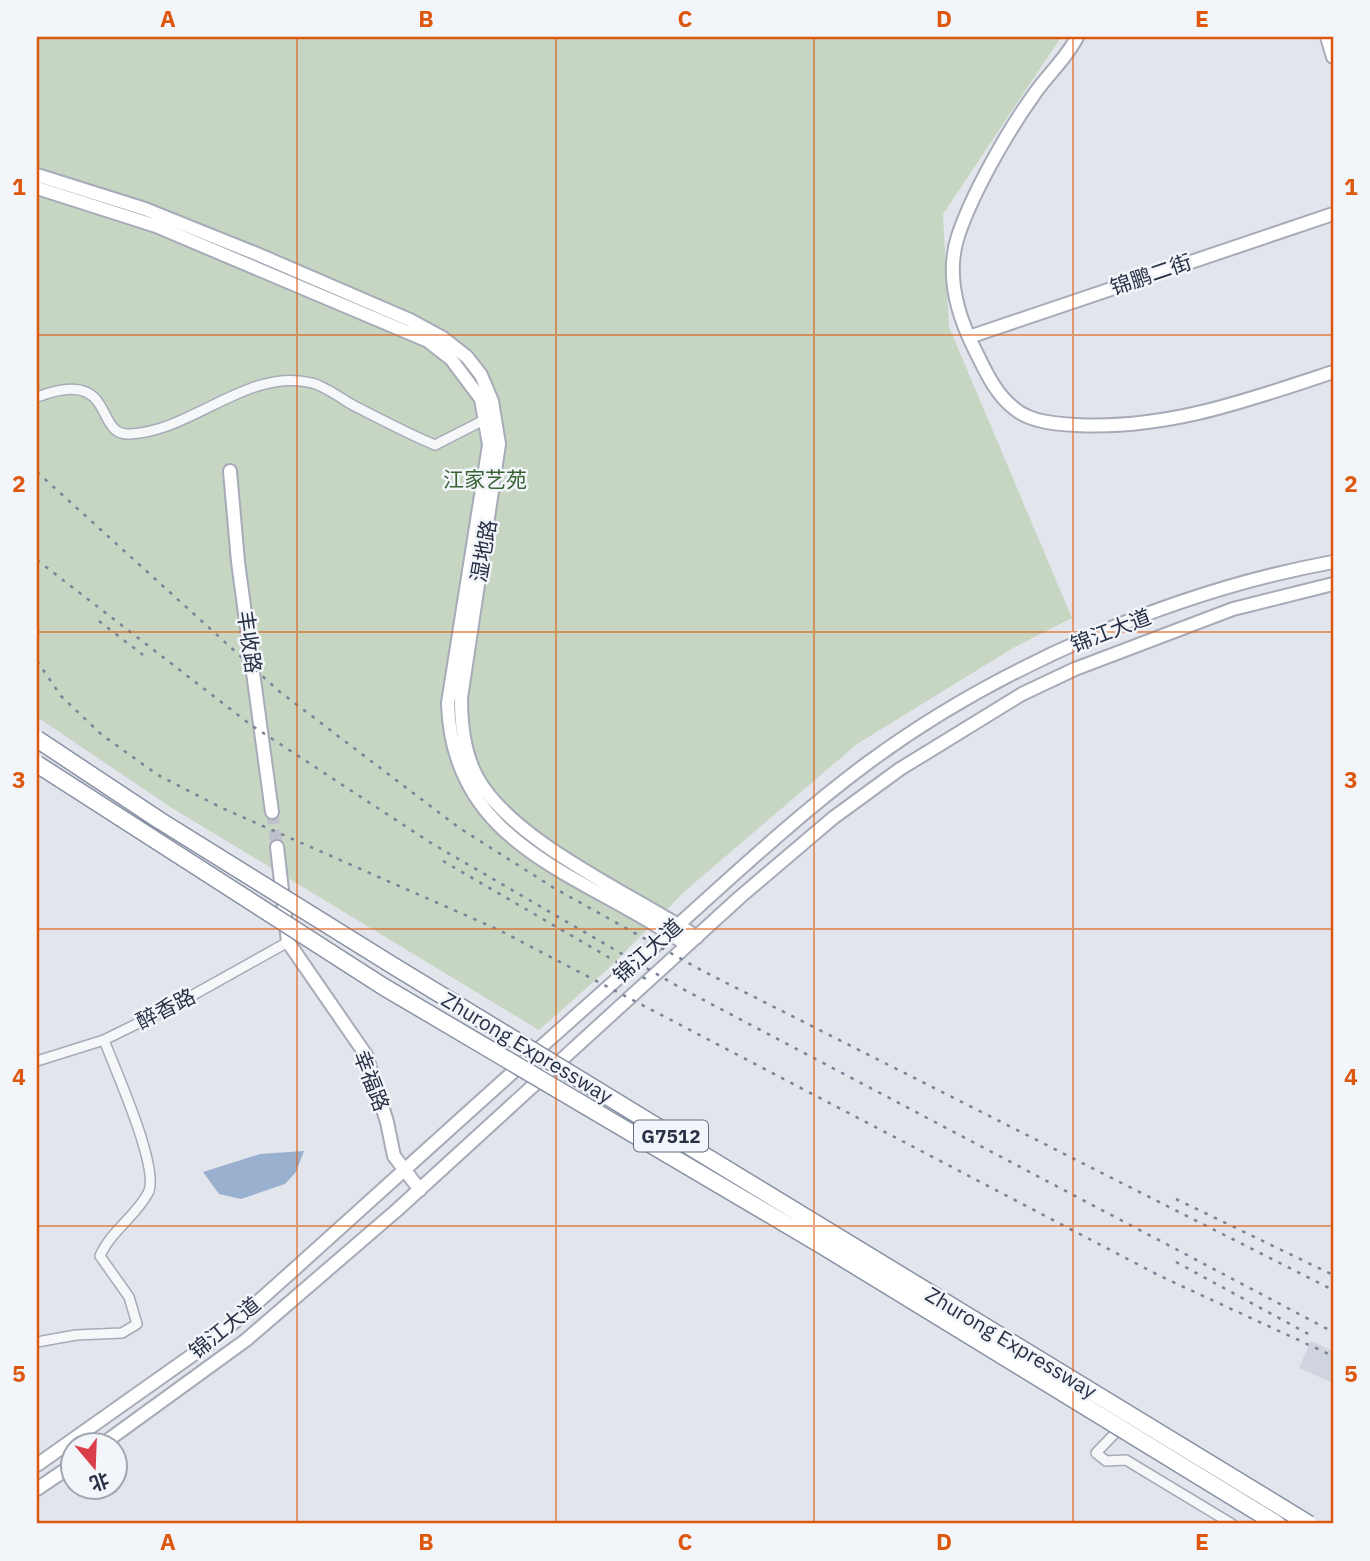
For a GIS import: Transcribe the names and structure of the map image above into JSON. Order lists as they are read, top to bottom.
{
  "streets": {
    "highway": ["Zhurong Expressway", "G7512"],
    "street": [
      "锦鹏二街",
      "湿地路",
      "锦江大道",
      "丰收路",
      "醉香路",
      "幸福路"
    ]
  },
  "crossings": [
    ["湿地路", "锦江大道"],
    ["锦江大道", "幸福路"],
    ["醉香路", "幸福路"]
  ],
  "parks": ["江家艺苑"],
  "north": "bottom",
  "grid": {
    "columns": [
      "A",
      "B",
      "C",
      "D",
      "E"
    ],
    "rows": [
      "1",
      "2",
      "3",
      "4",
      "5"
    ]
  }
}
